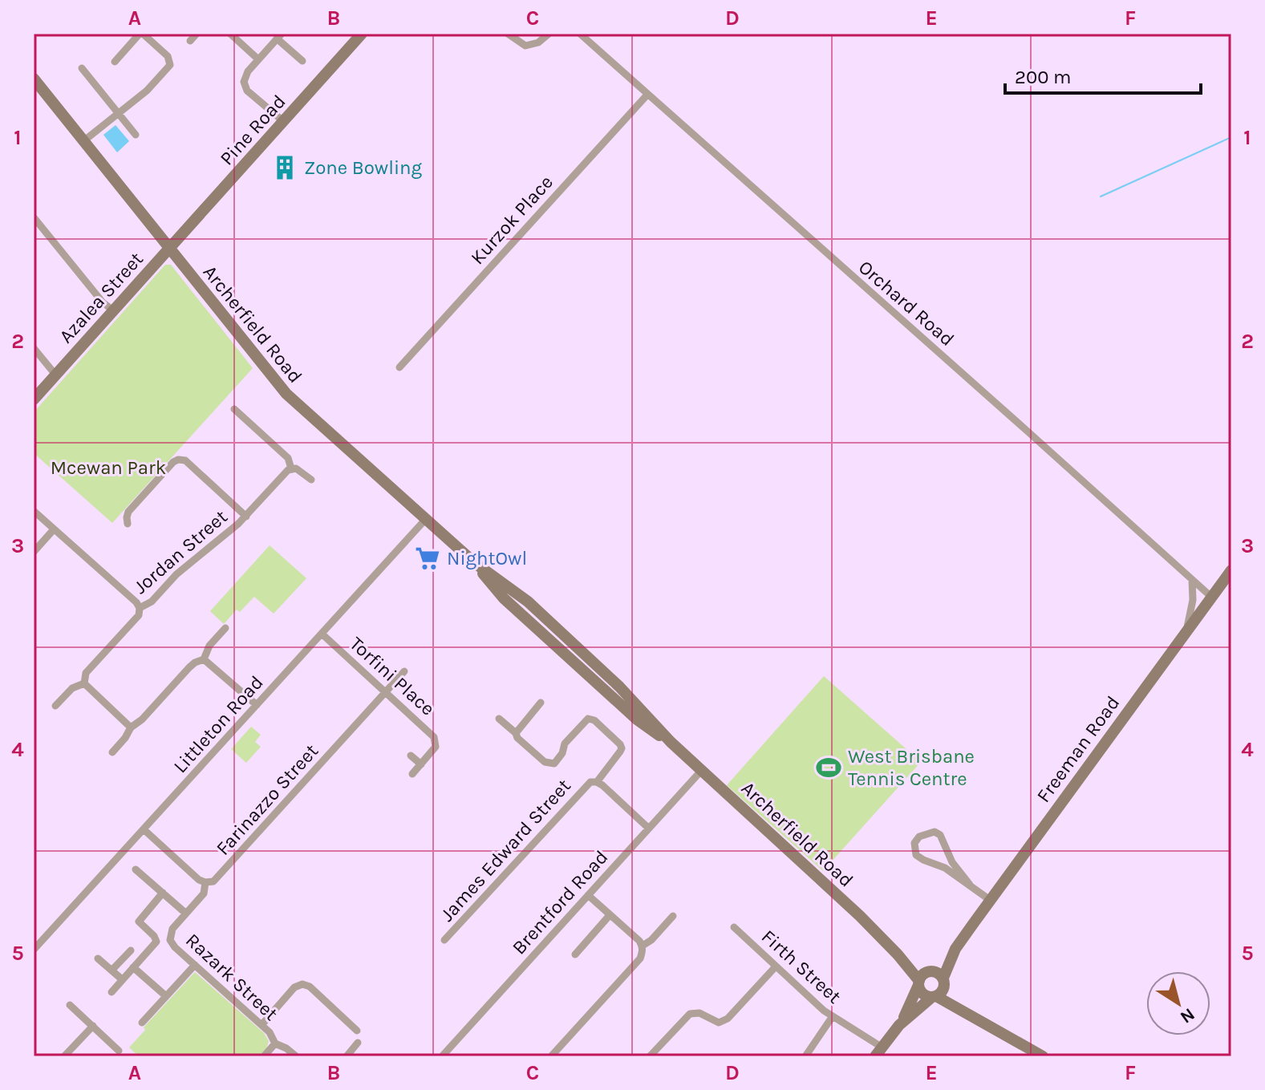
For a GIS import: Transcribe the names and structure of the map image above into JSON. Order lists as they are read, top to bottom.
{
  "streets": {
    "main road": [
      "Pine Road",
      "Azalea Street",
      "Archerfield Road",
      "Freeman Road"
    ],
    "street": [
      "Kurzok Place",
      "Orchard Road",
      "Jordan Street",
      "Torfini Place",
      "Littleton Road",
      "Farinazzo Street",
      "James Edward Street",
      "Brentford Road",
      "Firth Street",
      "Razark Street"
    ]
  },
  "crossings": [
    ["Pine Road", "Azalea Street"],
    ["Pine Road", "Archerfield Road"],
    ["Kurzok Place", "Orchard Road"],
    ["Azalea Street", "Archerfield Road"],
    ["Orchard Road", "Freeman Road"],
    ["Archerfield Road", "Littleton Road"],
    ["Archerfield Road", "Freeman Road"],
    ["Archerfield Road", "Brentford Road"],
    ["Torfini Place", "Littleton Road"],
    ["Torfini Place", "Farinazzo Street"],
    ["Freeman Road", "Firth Street"],
    ["Farinazzo Street", "Razark Street"],
    ["James Edward Street", "Brentford Road"]
  ],
  "parks": ["Mcewan Park"],
  "places": {
    "building": ["Zone Bowling"],
    "supermarket": ["NightOwl"],
    "sports": ["West Brisbane Tennis Centre"]
  },
  "scale_bar": "200 m",
  "north": "bottom right",
  "grid": {
    "columns": [
      "A",
      "B",
      "C",
      "D",
      "E",
      "F"
    ],
    "rows": [
      "1",
      "2",
      "3",
      "4",
      "5"
    ]
  }
}
